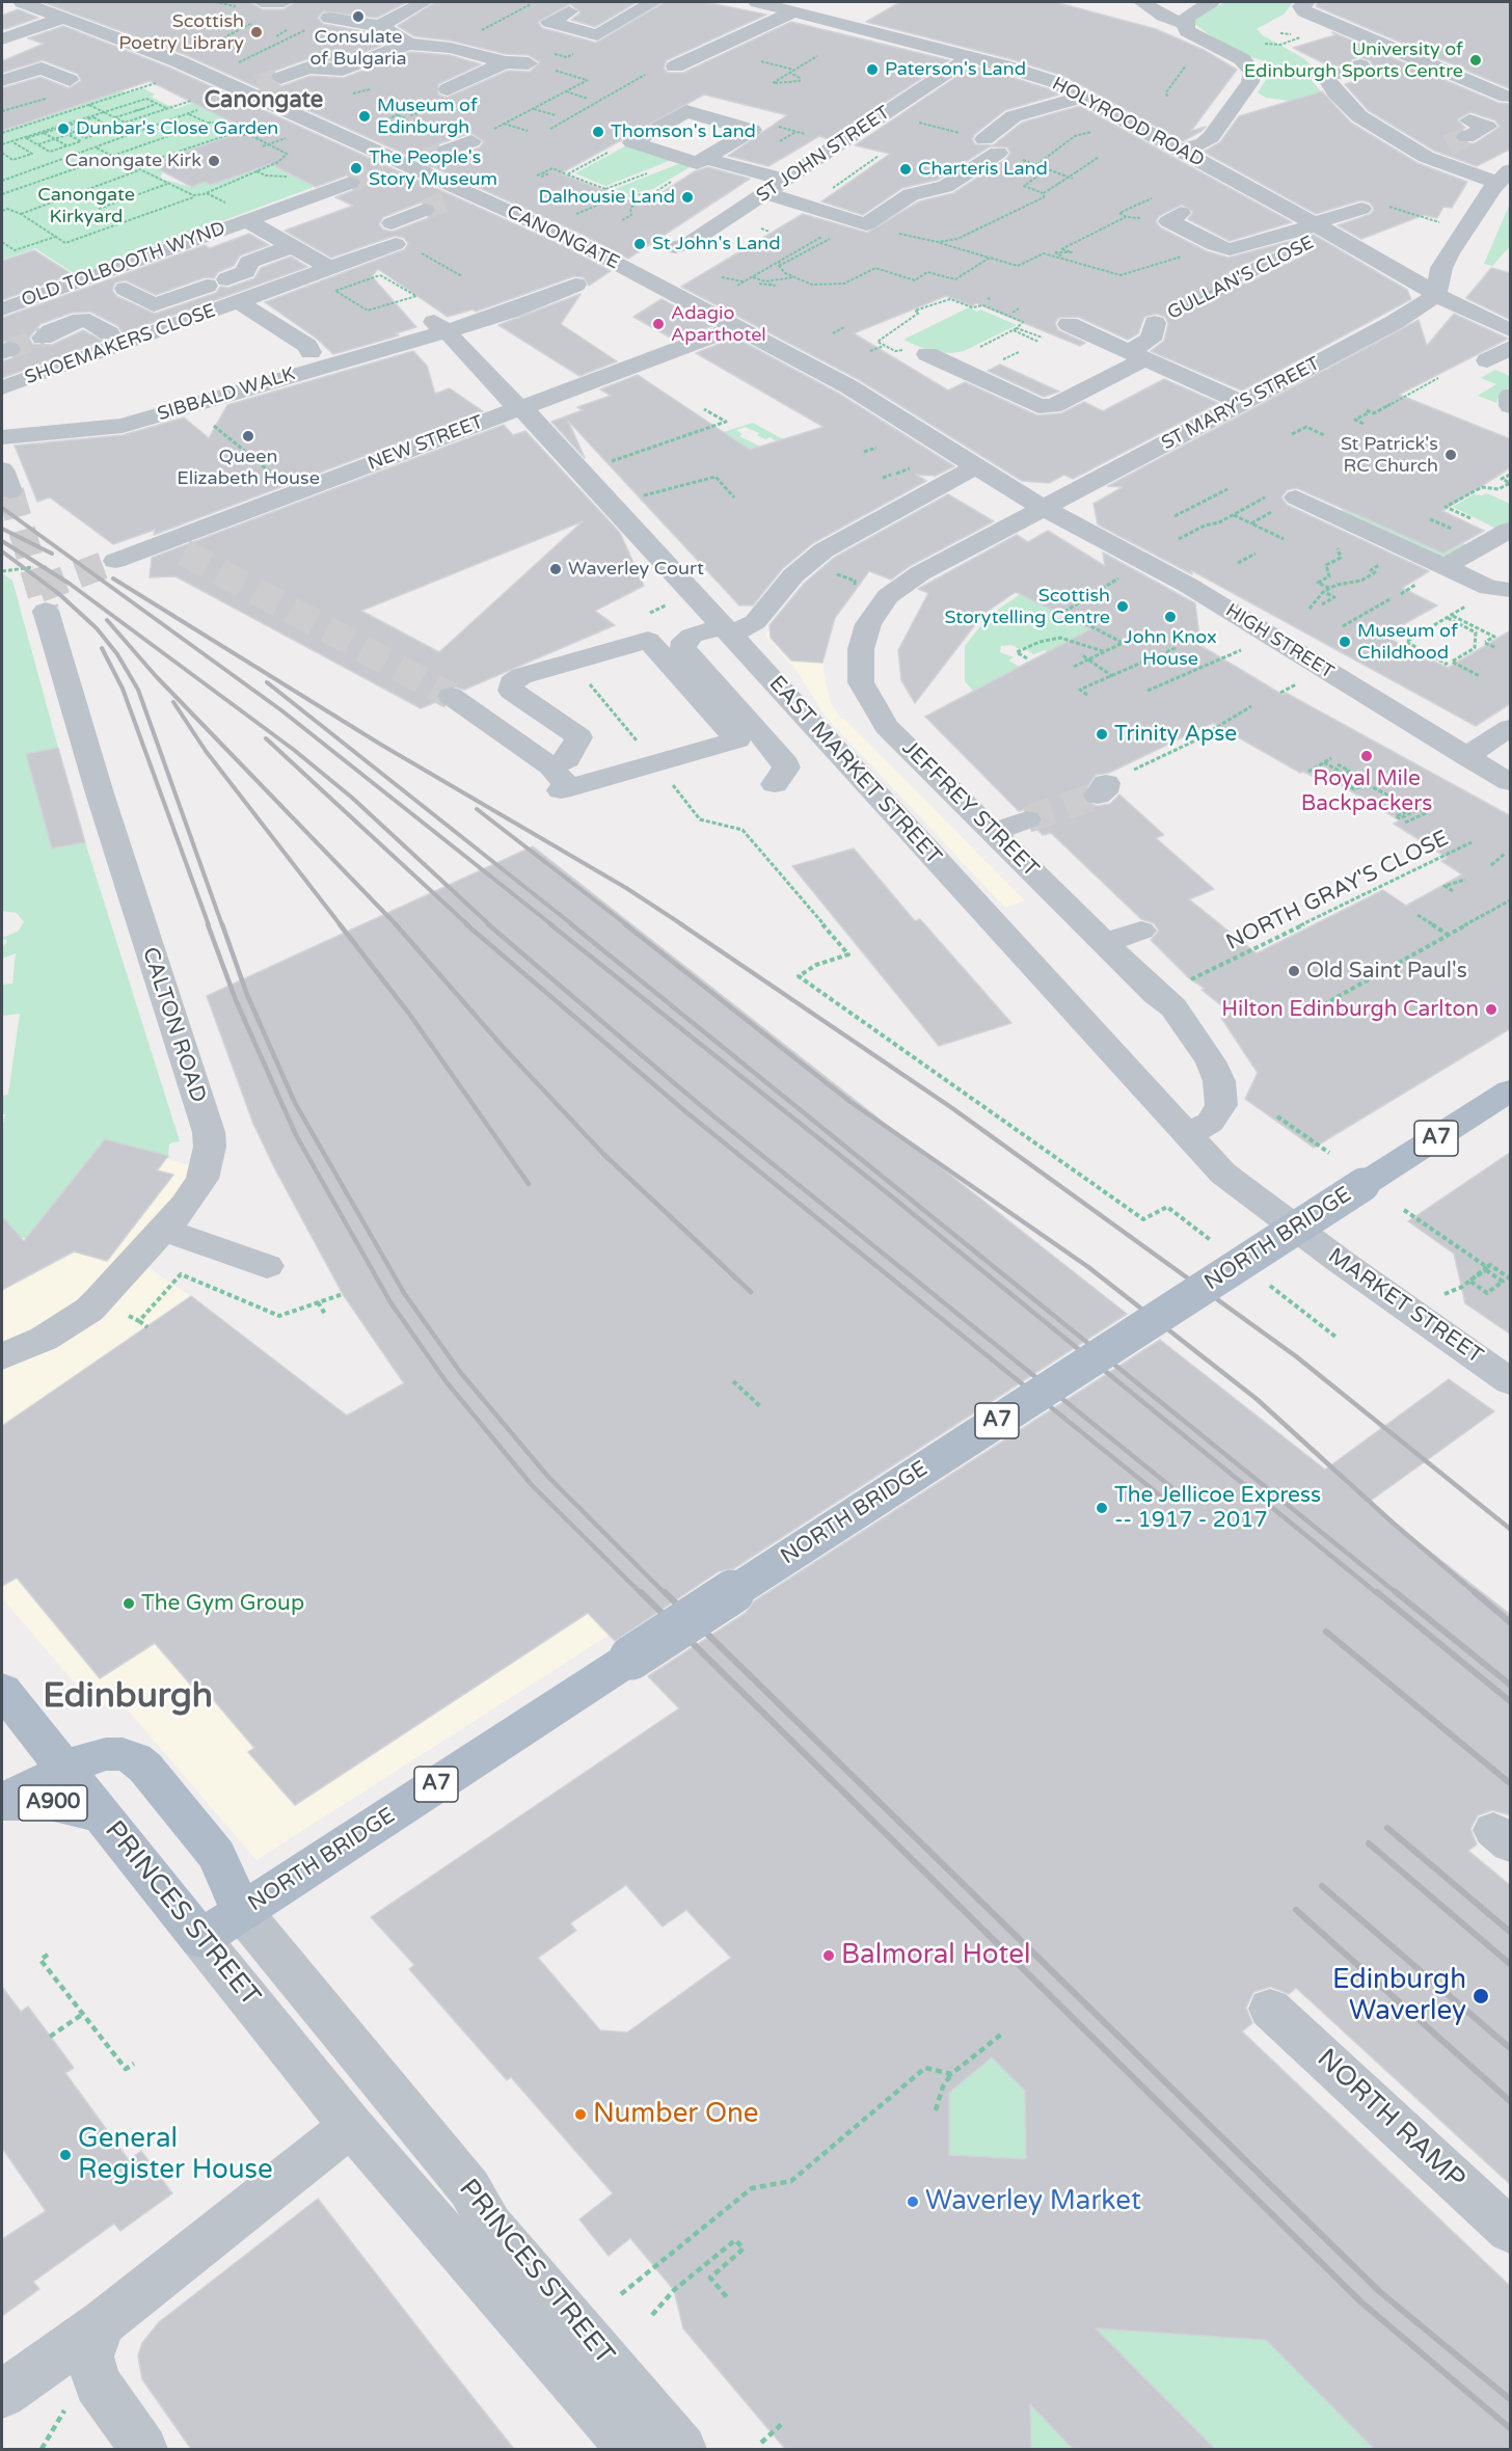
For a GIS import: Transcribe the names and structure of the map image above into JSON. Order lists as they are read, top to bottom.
{
  "streets": {
    "main road": [
      "A7",
      "NORTH BRIDGE",
      "A900",
      "PRINCES STREET"
    ],
    "street": [
      "HOLYROOD ROAD",
      "ST JOHN STREET",
      "CANONGATE",
      "OLD TOLBOOTH WYND",
      "GULLAN'S CLOSE",
      "SHOEMAKERS CLOSE",
      "SIBBALD WALK",
      "ST MARY'S STREET",
      "NEW STREET",
      "HIGH STREET",
      "EAST MARKET STREET",
      "JEFFREY STREET",
      "CALTON ROAD",
      "MARKET STREET",
      "NORTH RAMP"
    ],
    "path": ["NORTH GRAY'S CLOSE"]
  },
  "crossings": [
    ["HOLYROOD ROAD", "ST JOHN STREET"],
    ["HOLYROOD ROAD", "GULLAN'S CLOSE"],
    ["HOLYROOD ROAD", "ST MARY'S STREET"],
    ["CANONGATE", "ST MARY'S STREET"],
    ["CANONGATE", "NEW STREET"],
    ["CANONGATE", "HIGH STREET"],
    ["CANONGATE", "JEFFREY STREET"],
    ["ST MARY'S STREET", "HIGH STREET"],
    ["ST MARY'S STREET", "JEFFREY STREET"],
    ["NEW STREET", "EAST MARKET STREET"],
    ["HIGH STREET", "JEFFREY STREET"],
    ["EAST MARKET STREET", "JEFFREY STREET"],
    ["EAST MARKET STREET", "MARKET STREET"],
    ["JEFFREY STREET", "MARKET STREET"],
    ["NORTH BRIDGE", "PRINCES STREET"],
    ["A900", "PRINCES STREET"]
  ],
  "districts": ["Canongate", "Edinburgh"],
  "parks": ["Canongate Kirkyard"],
  "places": [
    "Consulate of Bulgaria",
    "Scottish Poetry Library",
    "University of Edinburgh Sports Centre",
    "Paterson's Land",
    "Museum of Edinburgh",
    "Dunbar's Close Garden",
    "Thomson's Land",
    "Canongate Kirk",
    "The People's Story Museum",
    "Charteris Land",
    "Dalhousie Land",
    "St John's Land",
    "Adagio Aparthotel",
    "Queen Elizabeth House",
    "St Patrick's RC Church",
    "Waverley Court",
    "Scottish Storytelling Centre",
    "John Knox House",
    "Museum of Childhood",
    "Trinity Apse",
    "Royal Mile Backpackers",
    "Old Saint Paul's",
    "Hilton Edinburgh Carlton",
    "The Jellicoe Express -- 1917 - 2017",
    "The Gym Group",
    "Balmoral Hotel",
    "Edinburgh Waverley",
    "Number One",
    "General Register House",
    "Waverley Market"
  ]
}
